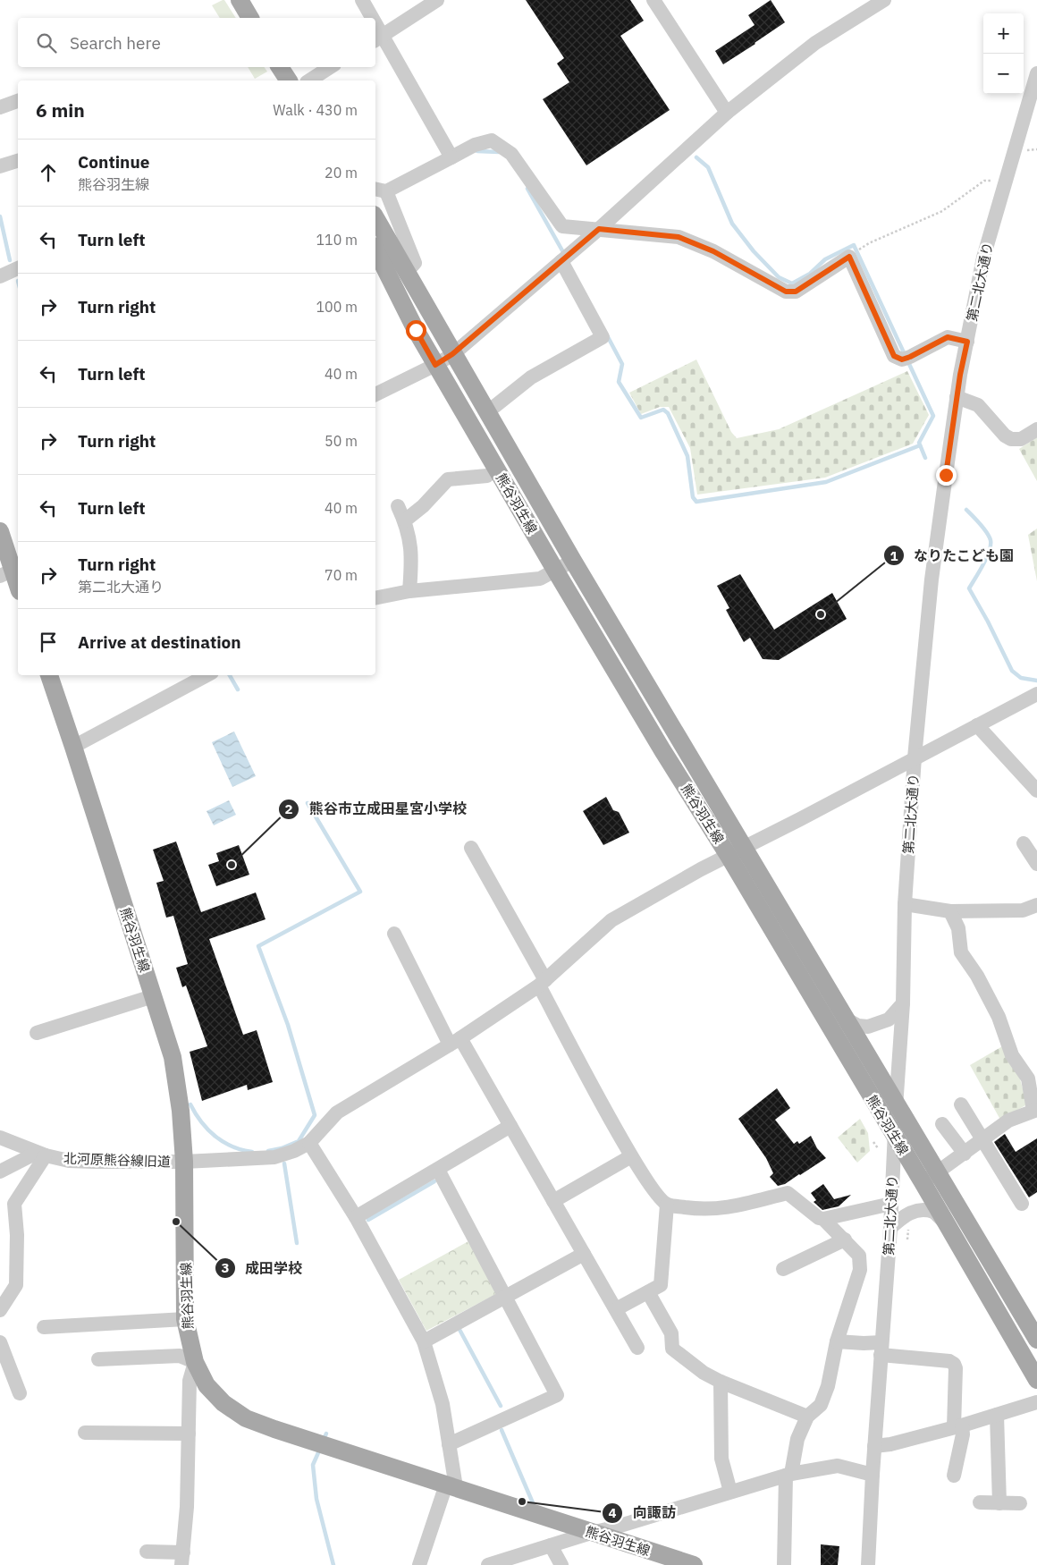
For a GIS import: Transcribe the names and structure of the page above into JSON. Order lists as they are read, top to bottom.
{
  "streets": {
    "main road": ["熊谷羽生線"],
    "street": ["第二北大通り", "北河原熊谷線旧道"]
  },
  "crossings": [
    ["第二北大通り", "熊谷羽生線"],
    ["熊谷羽生線", "北河原熊谷線旧道"]
  ],
  "places": [
    "なりたこども園",
    "熊谷市立成田星宮小学校",
    "成田学校",
    "向諏訪"
  ],
  "page": {
    "map_buttons": ["+", "−"],
    "search": "Search here",
    "heading": ["6 min", "Walk · 430 m"],
    "list": [
      ["Continue", "熊谷羽生線", "20 m"],
      ["Turn left", "110 m"],
      ["Turn right", "100 m"],
      ["Turn left", "40 m"],
      ["Turn right", "50 m"],
      ["Turn left", "40 m"],
      ["Turn right", "第二北大通り", "70 m"],
      "Arrive at destination"
    ]
  }
}
